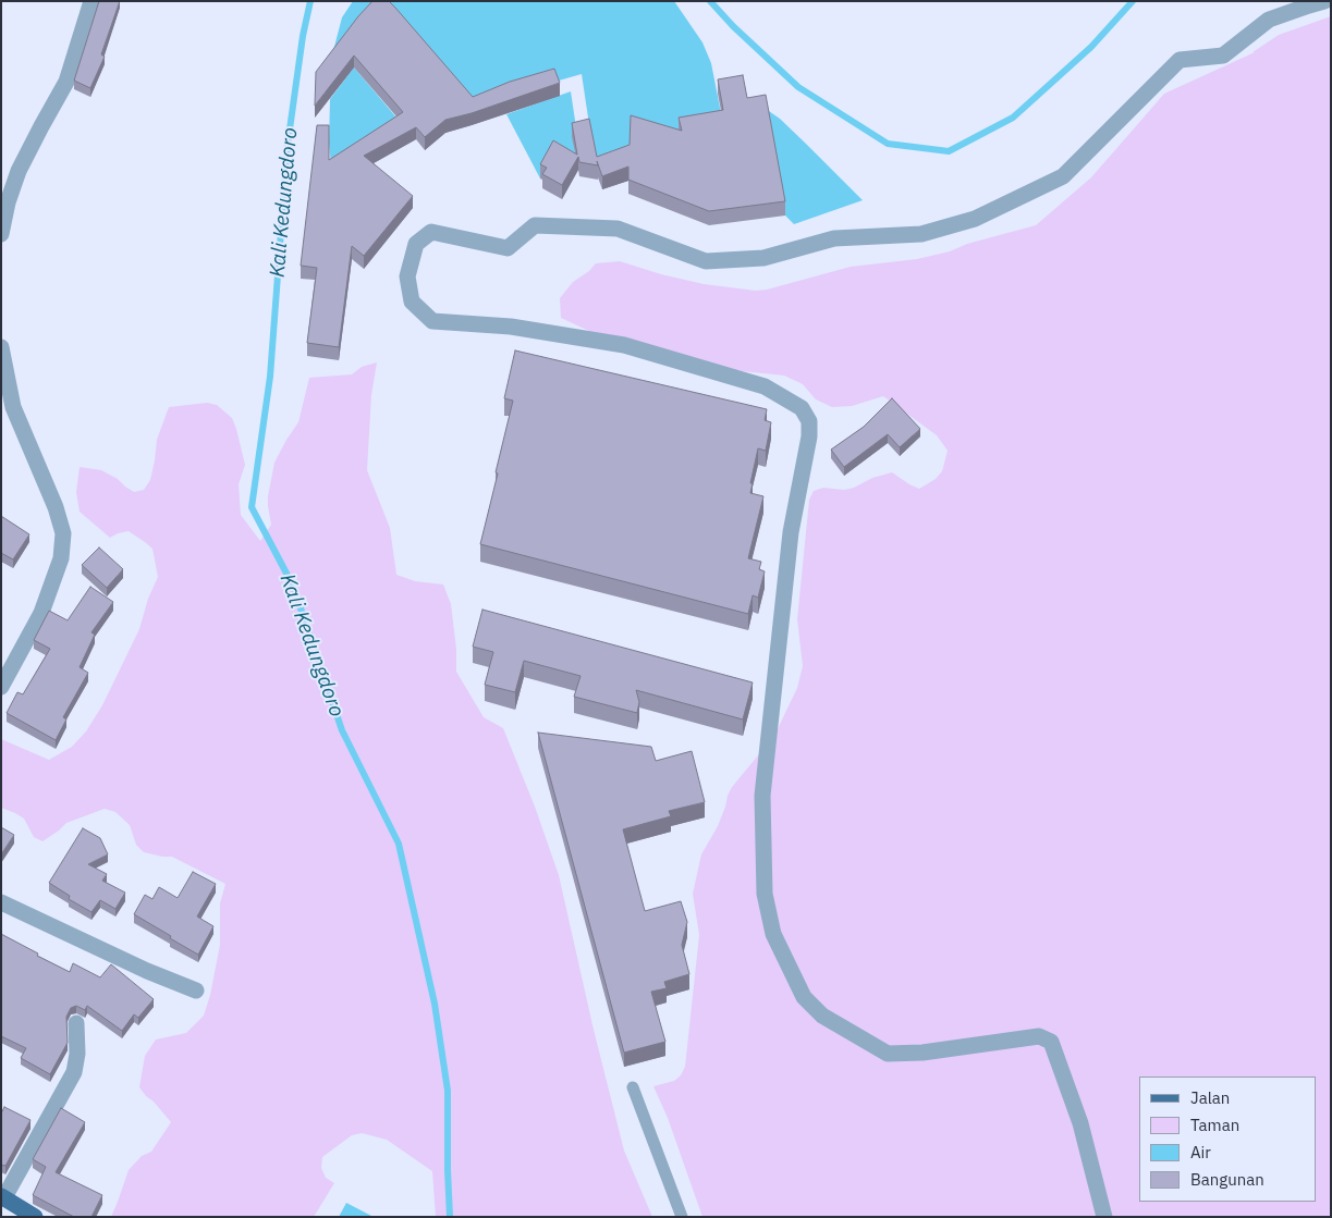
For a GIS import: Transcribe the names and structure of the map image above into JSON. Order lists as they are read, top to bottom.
{
  "water": ["Kali Kedungdoro"],
  "legend": [
    "Jalan",
    "Taman",
    "Air",
    "Bangunan"
  ]
}
